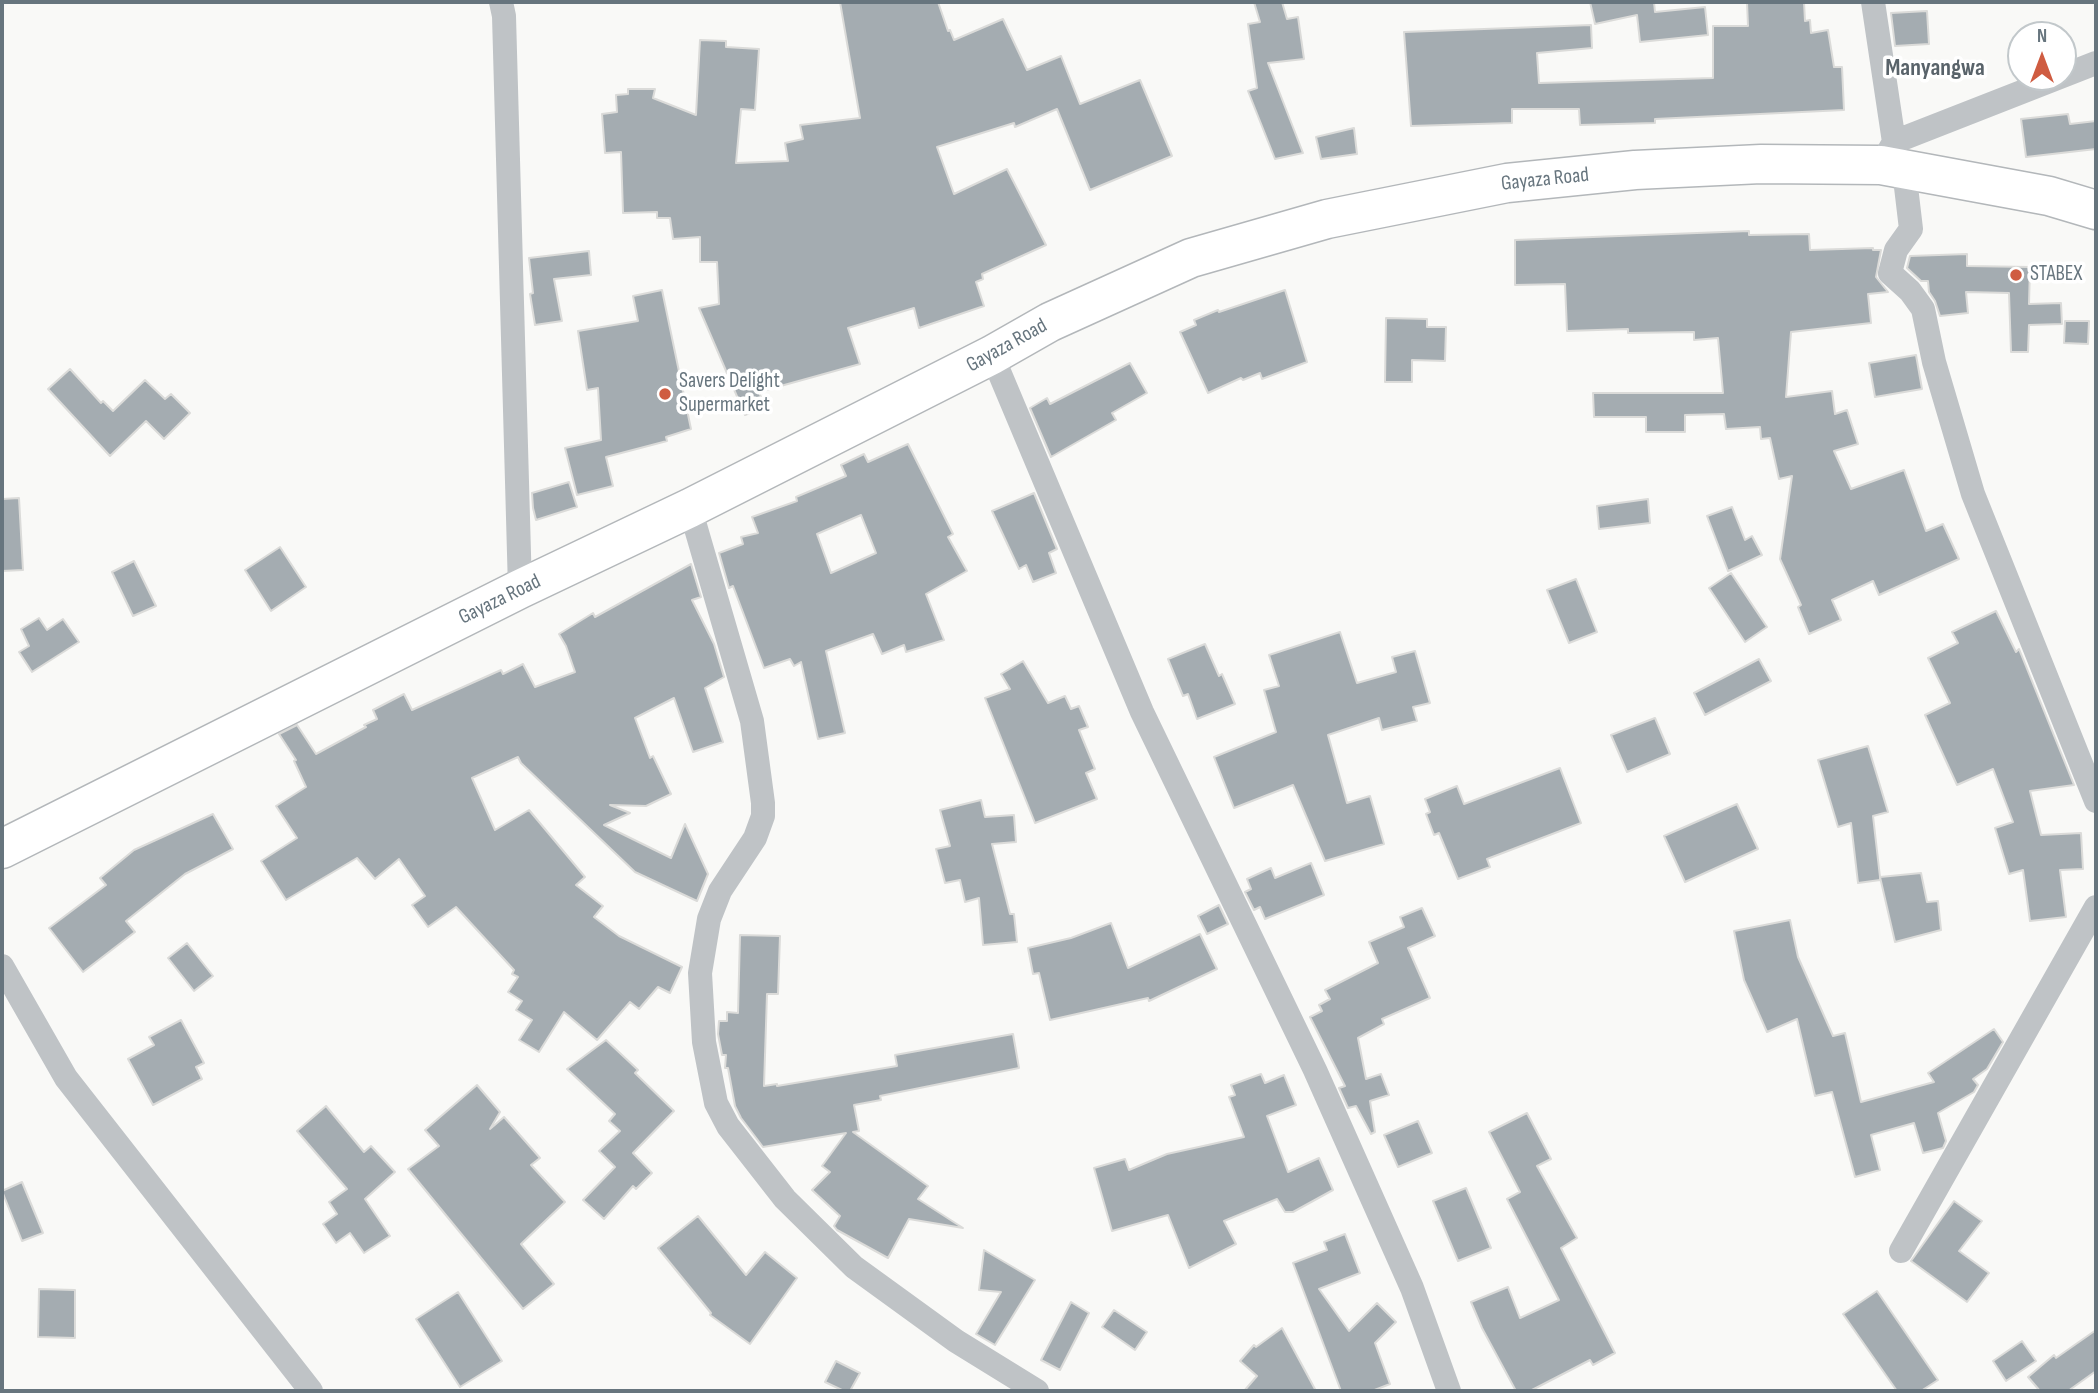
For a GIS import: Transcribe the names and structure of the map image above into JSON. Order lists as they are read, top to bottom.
{
  "streets": {
    "main road": ["Gayaza Road"]
  },
  "districts": ["Manyangwa"],
  "places": ["STABEX", "Savers Delight Supermarket"],
  "north": "top"
}
